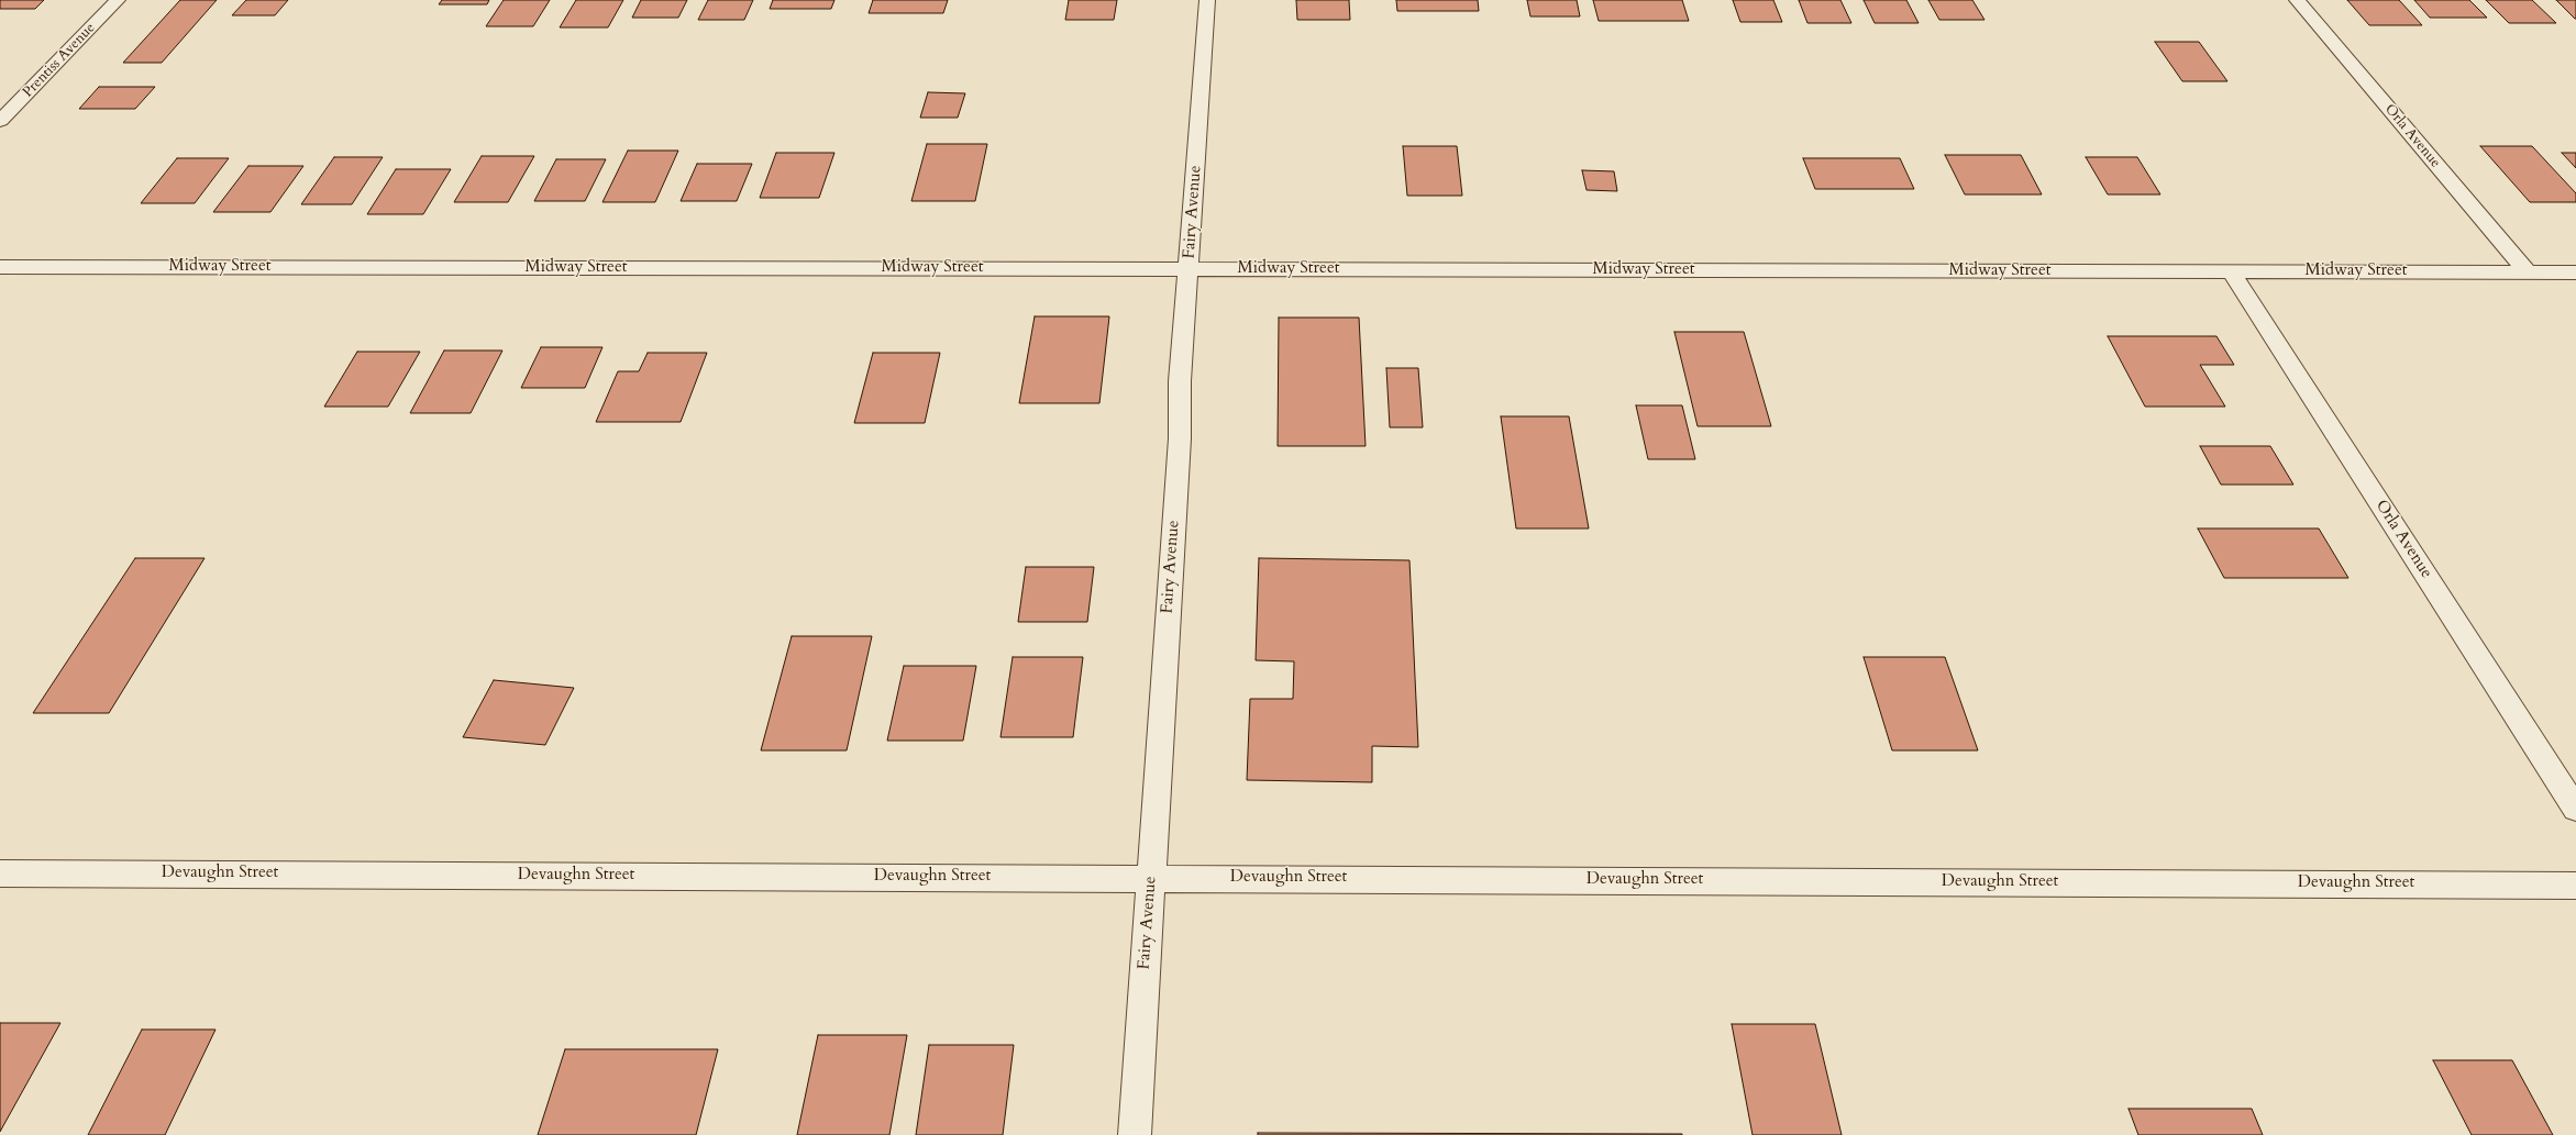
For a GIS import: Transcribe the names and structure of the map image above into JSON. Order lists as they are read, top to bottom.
{
  "streets": {
    "street": [
      "Prentiss Avenue",
      "Orla Avenue",
      "Fairy Avenue",
      "Midway Street",
      "Devaughn Street"
    ]
  },
  "crossings": [
    ["Orla Avenue", "Midway Street"],
    ["Fairy Avenue", "Midway Street"],
    ["Fairy Avenue", "Devaughn Street"]
  ]
}
